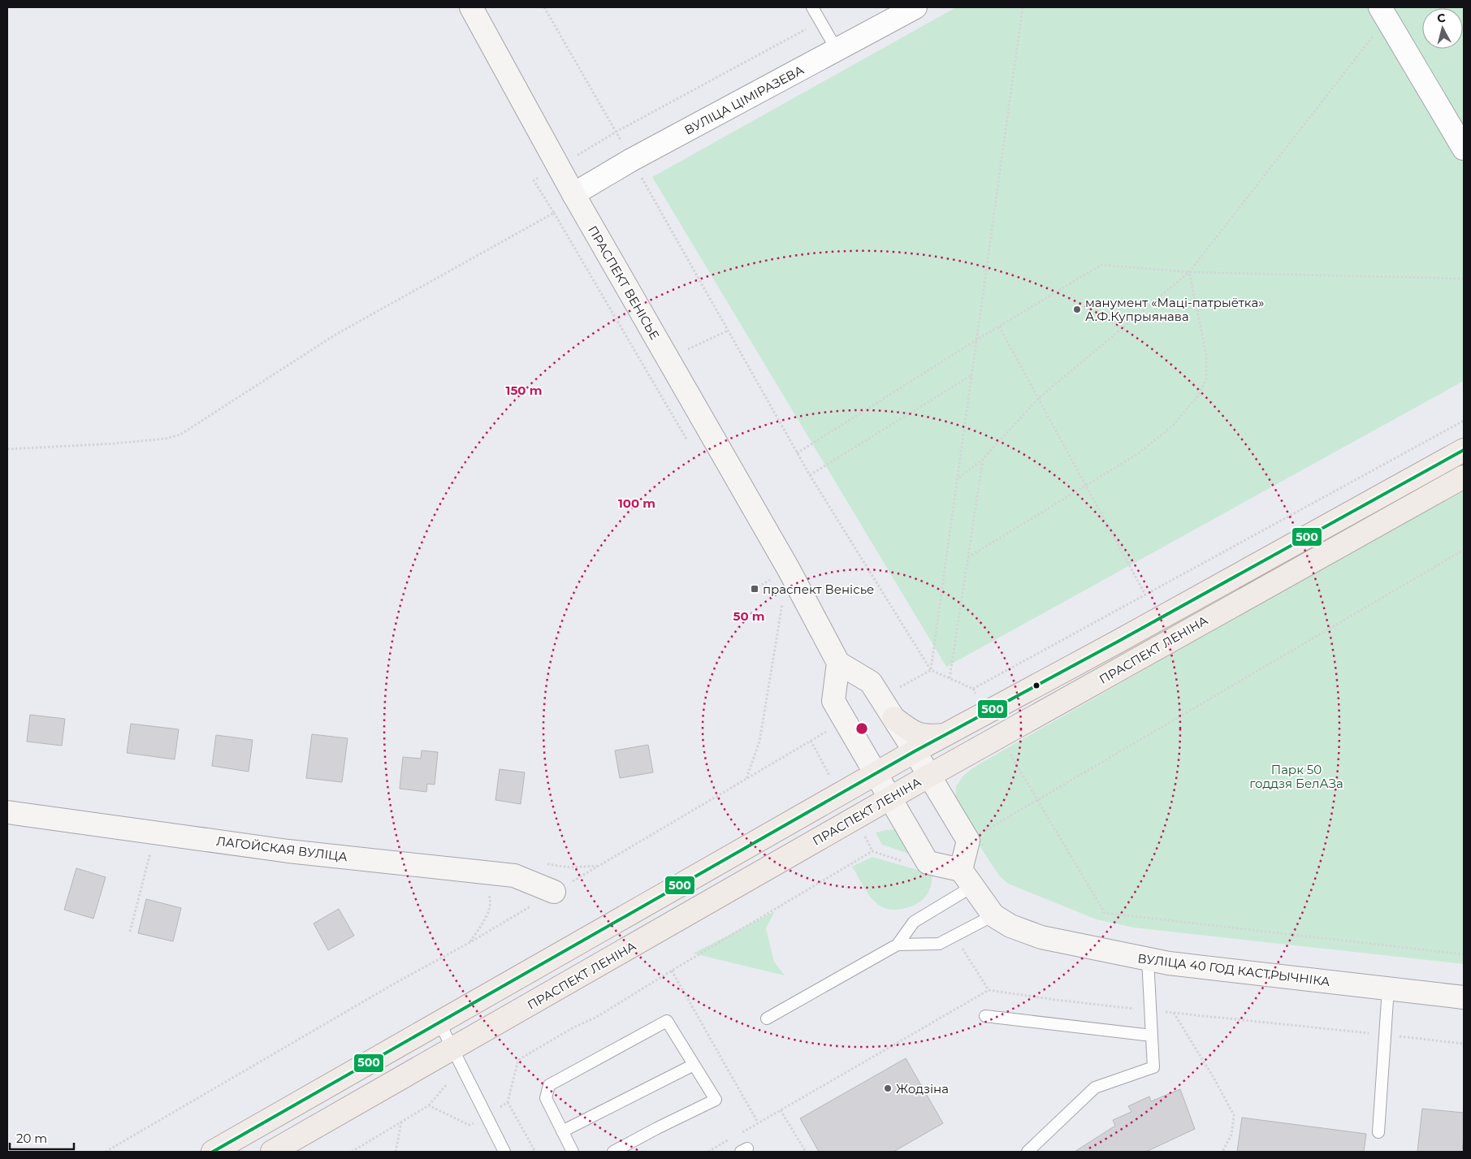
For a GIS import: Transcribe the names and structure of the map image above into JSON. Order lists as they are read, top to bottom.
{
  "streets": {
    "main road": [
      "ПРАСПЕКТ ВЕНІСЬЕ",
      "ПРАСПЕКТ ЛЕНІНА",
      "ЛАГОЙСКАЯ ВУЛІЦА",
      "ВУЛІЦА 40 ГОД КАСТРЫЧНІКА"
    ],
    "street": ["ВУЛІЦА ЦІМІРАЗЕВА"]
  },
  "crossings": [
    ["ВУЛІЦА ЦІМІРАЗЕВА", "ПРАСПЕКТ ВЕНІСЬЕ"]
  ],
  "parks": ["Парк 50 годдзя БелАЗа"],
  "places": {
    "other": ["манумент «Маці-патрыётка» А.Ф.Купрыянава", "Жодзіна"],
    "transit": ["праспект Венісье"]
  },
  "lines": ["transit line 500"],
  "scale_bar": "20 m",
  "north": "top",
  "rings": ["150 m", "100 m", "50 m"]
}
